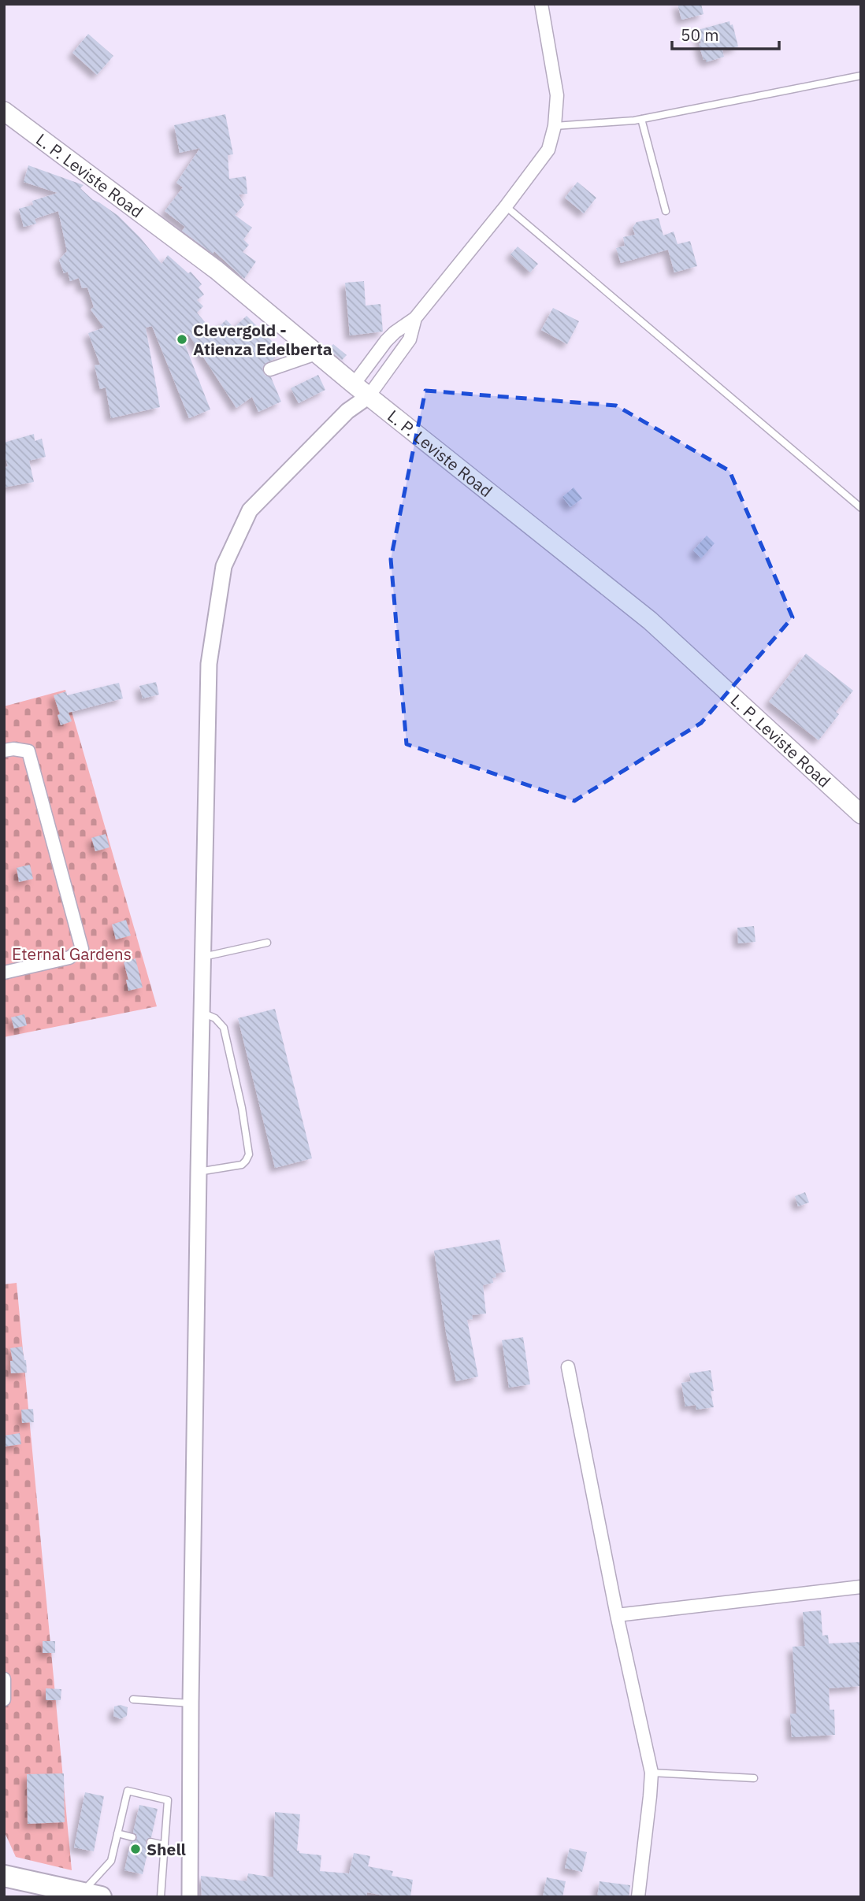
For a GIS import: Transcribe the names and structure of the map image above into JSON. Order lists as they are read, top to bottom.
{
  "streets": {
    "main road": ["L. P. Leviste Road"]
  },
  "parks": ["Eternal Gardens"],
  "places": ["Clevergold - Atienza Edelberta", "Shell"],
  "scale_bar": "50 m"
}
